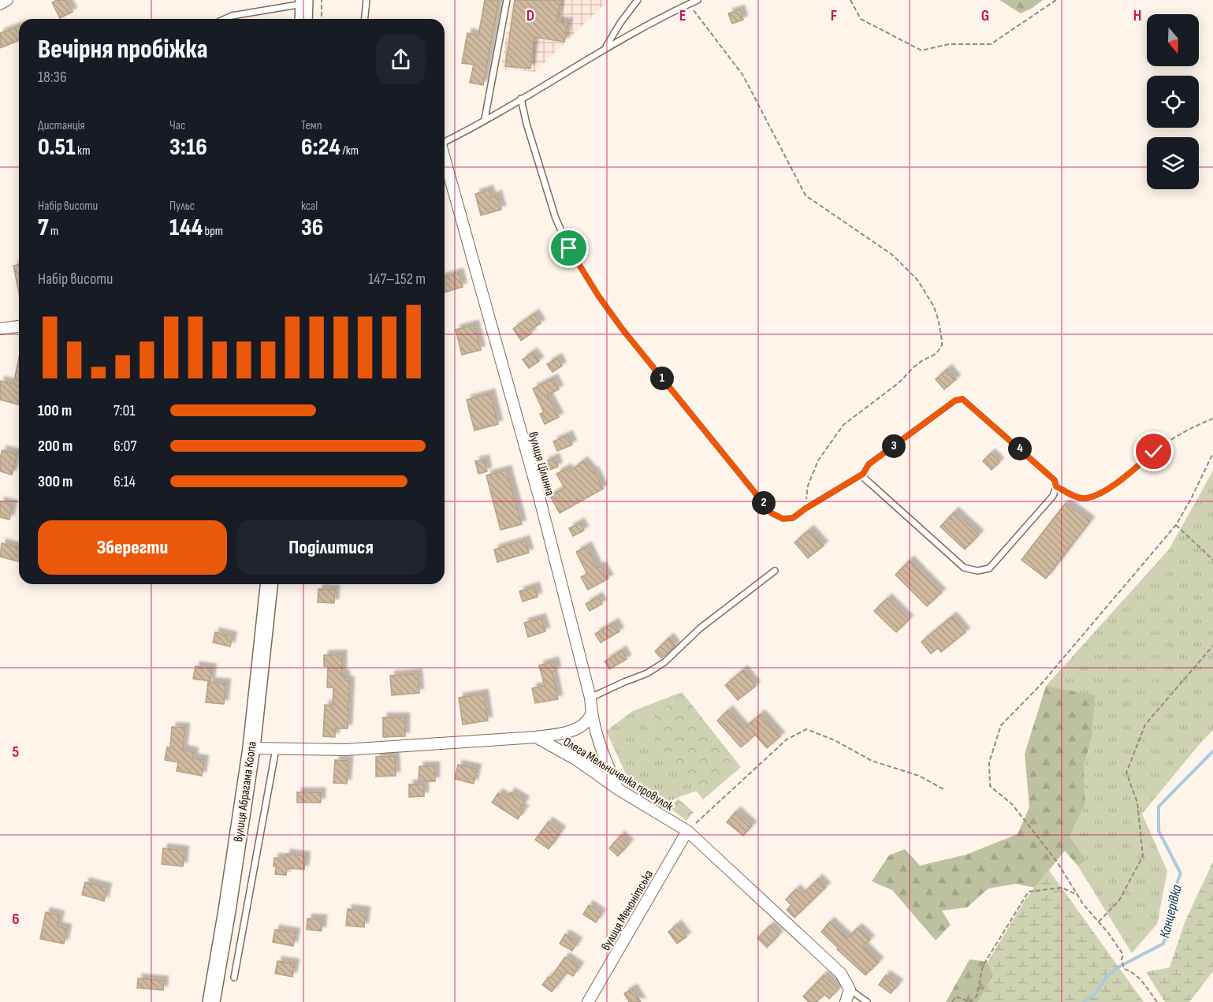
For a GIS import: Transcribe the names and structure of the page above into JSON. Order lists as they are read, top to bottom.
{
  "streets": {
    "main road": ["вулиця Абрагама Коопа"],
    "street": ["вулиця Цілинна", "Олега Мельниченка провулок", "вулиця Менонітська"]
  },
  "crossings": [
    ["вулиця Цілинна", "Олега Мельниченка провулок"],
    ["Олега Мельниченка провулок", "вулиця Менонітська"]
  ],
  "water": ["Канцерівка"],
  "north": "bottom",
  "page": {
    "heading": ["Вечірня пробіжка", "18:36"],
    "stats": [
      ["Дистанція", "0.51 km"],
      ["Час", "3:16"],
      ["Темп", "6:24 /km"],
      ["Набір висоти", "7 m"],
      ["Пульс", "144 bpm"],
      ["kcal", "36"]
    ],
    "chart": ["Набір висоти", "147–152 m"],
    "pins": [
      "1",
      "3",
      "4",
      "2"
    ],
    "list": [
      {
        "name": "100 m",
        "note": "7:01"
      },
      {
        "name": "200 m",
        "note": "6:07"
      },
      {
        "name": "300 m",
        "note": "6:14"
      }
    ],
    "buttons": ["Зберегти", "Поділитися"]
  },
  "grid": {
    "columns": [
      "D",
      "E",
      "F",
      "G",
      "H"
    ],
    "rows": ["5", "6"]
  }
}
